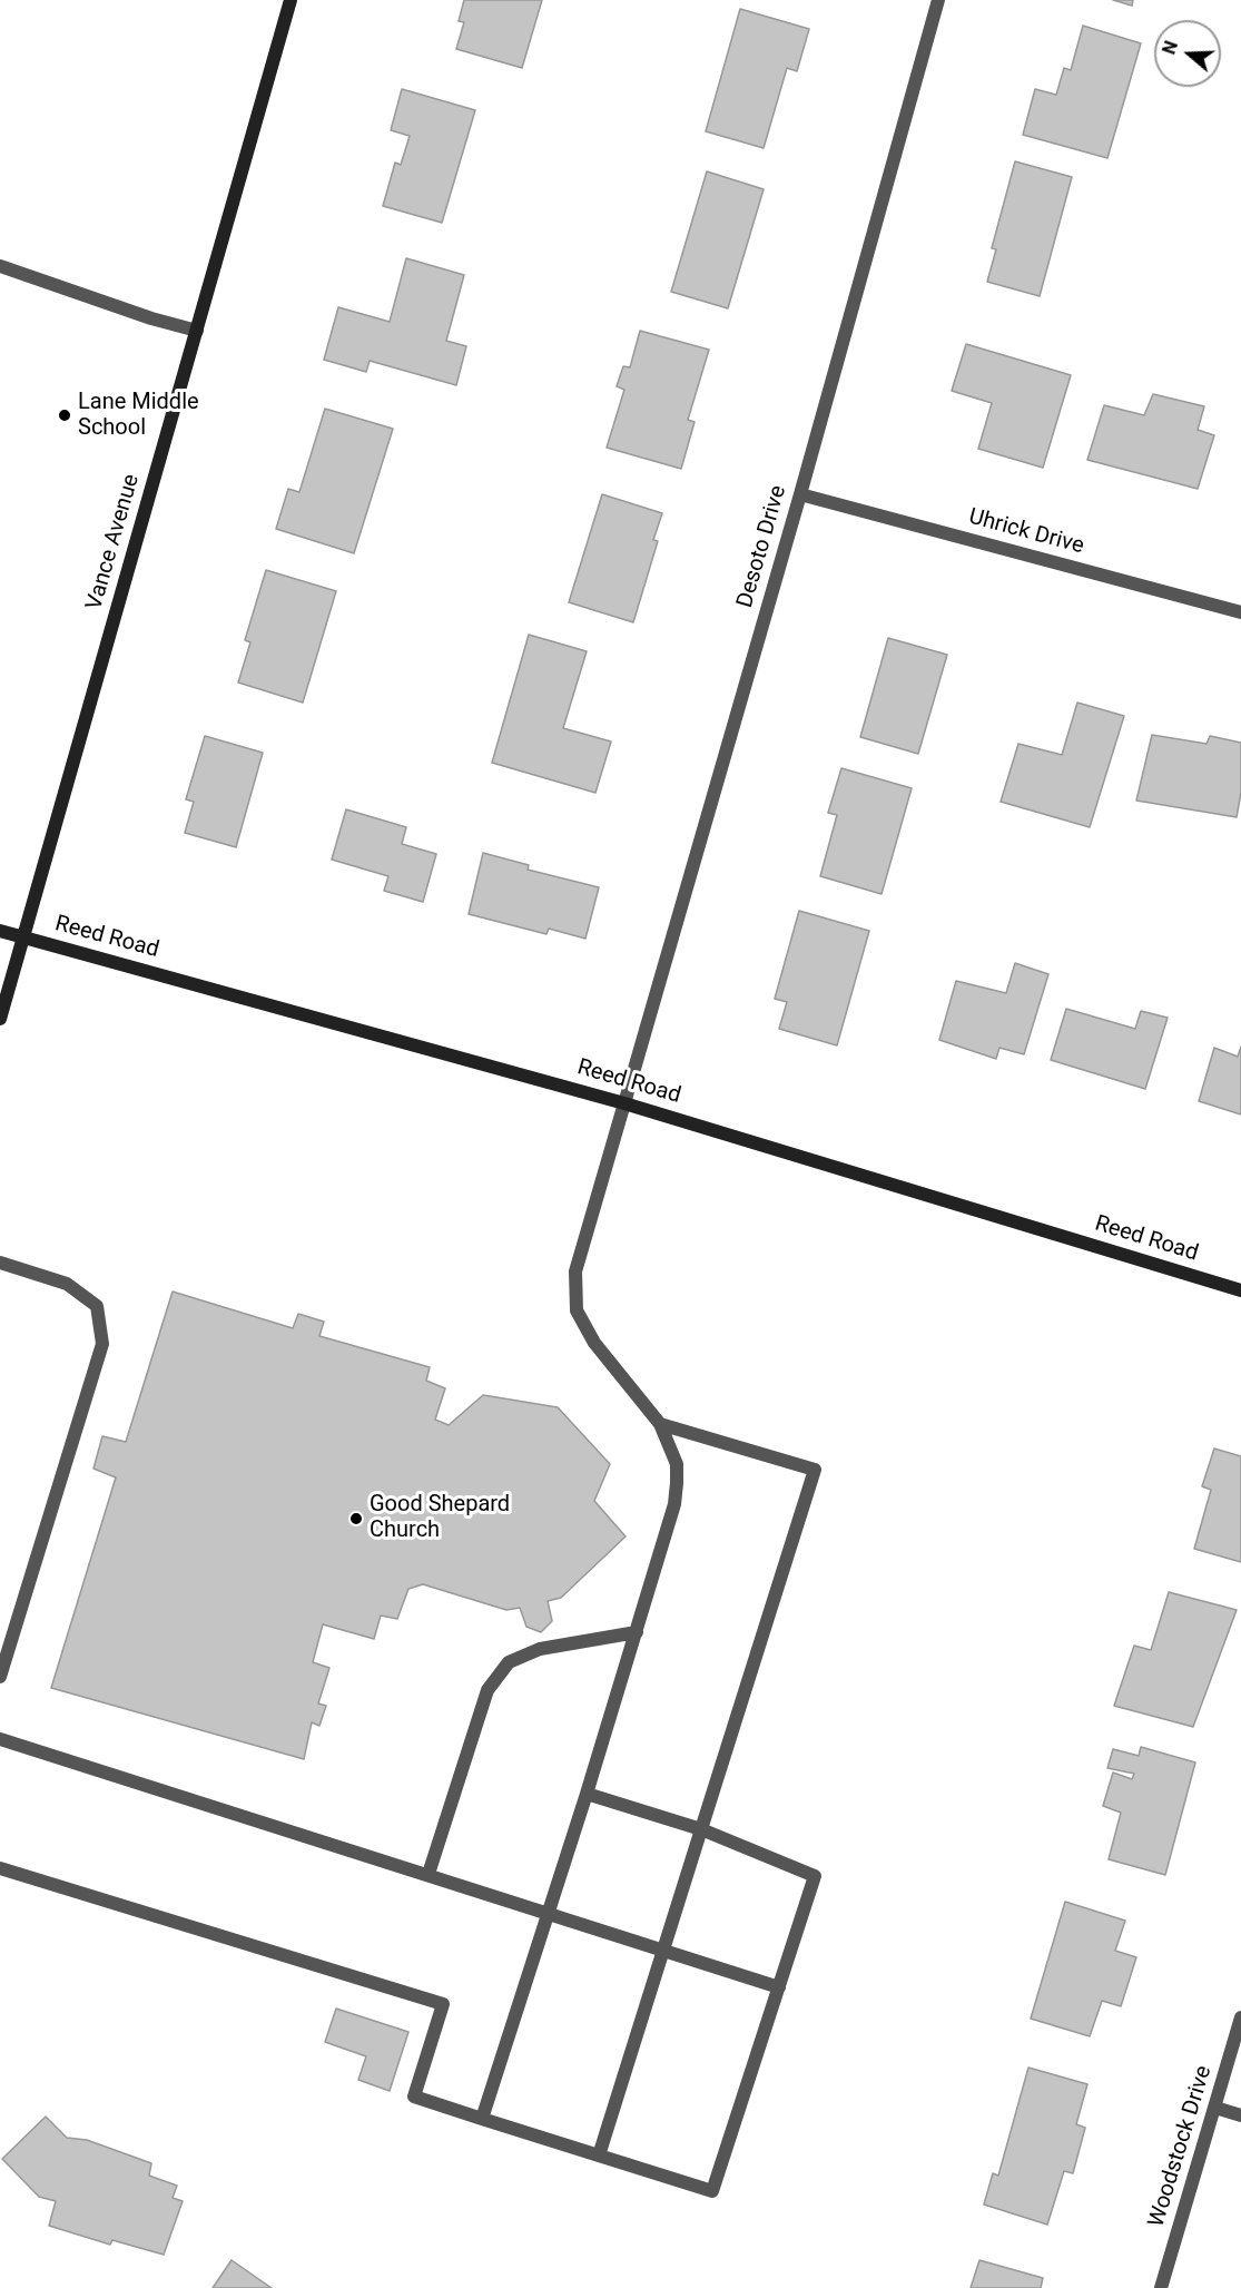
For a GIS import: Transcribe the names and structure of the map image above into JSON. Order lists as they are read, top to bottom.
{
  "streets": {
    "main road": ["Vance Avenue", "Reed Road"],
    "street": ["Uhrick Drive", "Desoto Drive", "Woodstock Drive"]
  },
  "crossings": [
    ["Uhrick Drive", "Desoto Drive"],
    ["Vance Avenue", "Reed Road"],
    ["Desoto Drive", "Reed Road"]
  ],
  "places": ["Lane Middle School", "Good Shepard Church"],
  "north": "left"
}
